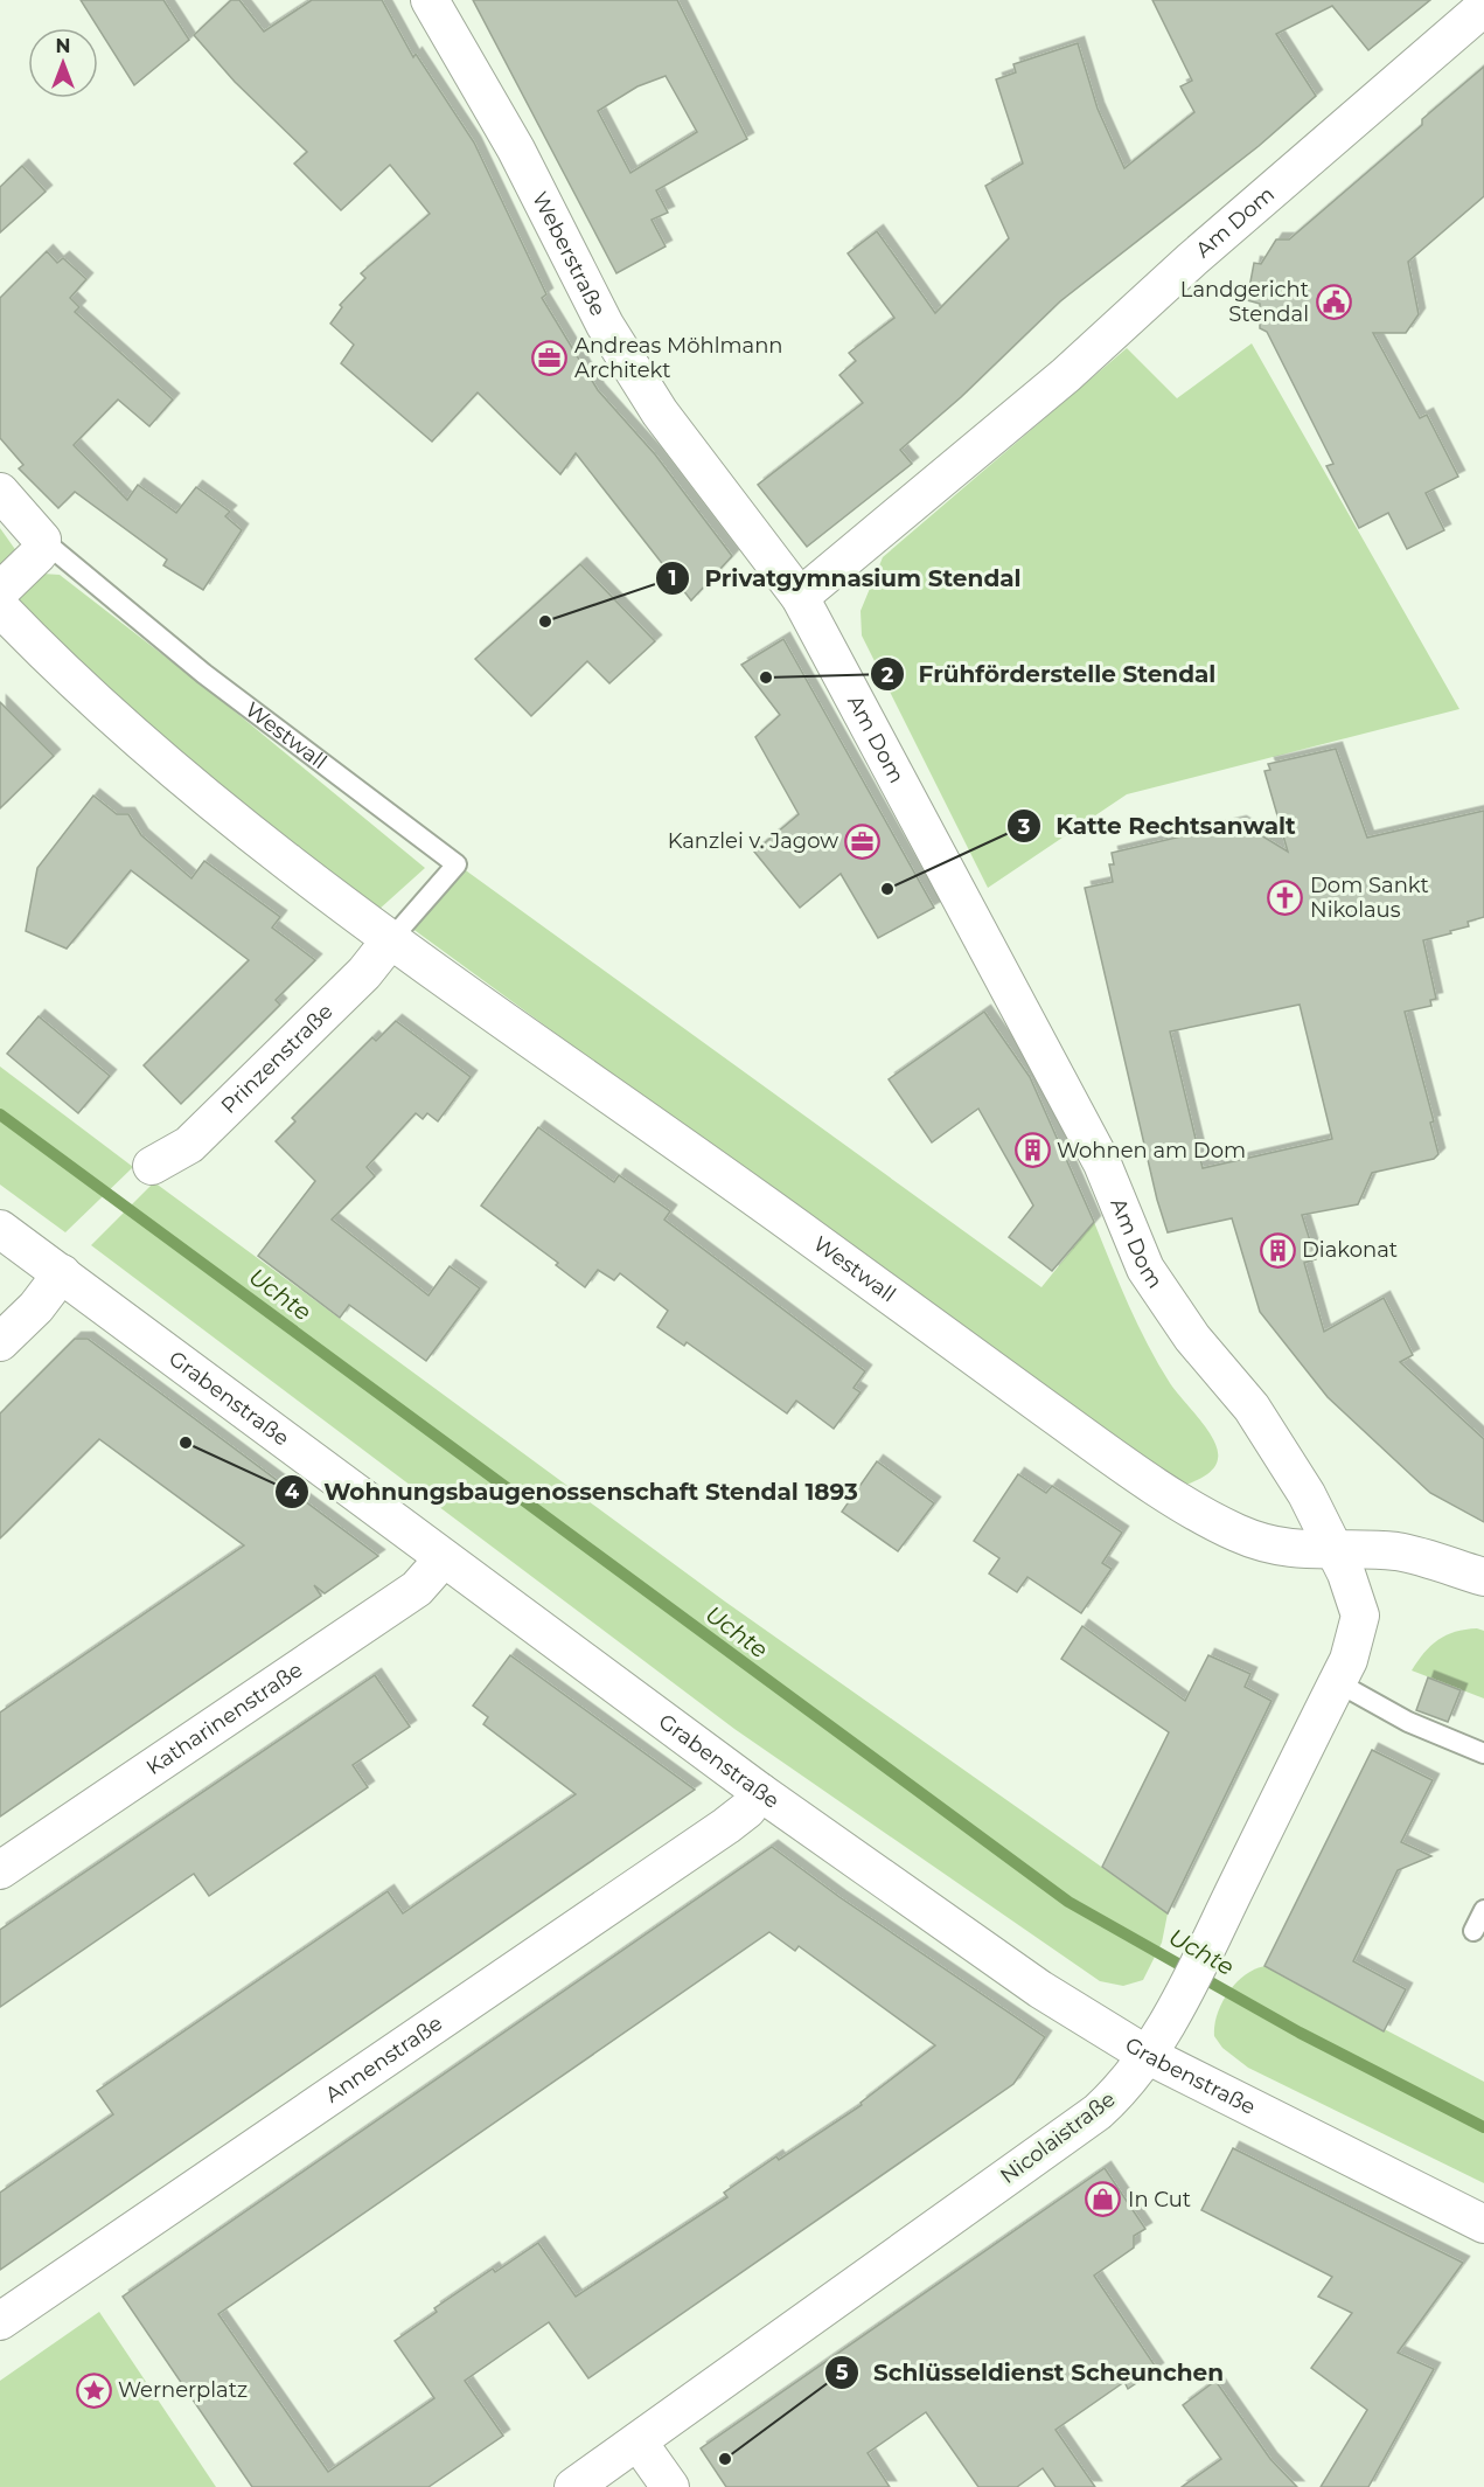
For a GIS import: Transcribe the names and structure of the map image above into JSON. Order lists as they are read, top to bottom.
{
  "streets": {
    "street": [
      "Am Dom",
      "Weberstraße",
      "Westwall",
      "Prinzenstraße",
      "Grabenstraße",
      "Katharinenstraße",
      "Annenstraße",
      "Nicolaistraße"
    ]
  },
  "crossings": [
    ["Am Dom", "Weberstraße"],
    ["Am Dom", "Westwall"],
    ["Am Dom", "Nicolaistraße"],
    ["Westwall", "Prinzenstraße"],
    ["Westwall", "Nicolaistraße"],
    ["Grabenstraße", "Katharinenstraße"],
    ["Grabenstraße", "Annenstraße"],
    ["Grabenstraße", "Nicolaistraße"]
  ],
  "water": ["Uchte"],
  "places": {
    "public building": ["Landgericht Stendal"],
    "office": ["Andreas Möhlmann Architekt", "Kanzlei v. Jagow"],
    "other": [
      "Privatgymnasium Stendal",
      "Frühförderstelle Stendal",
      "Katte Rechtsanwalt",
      "Wohnungsbaugenossenschaft Stendal 1893",
      "Schlüsseldienst Scheunchen"
    ],
    "church": ["Dom Sankt Nikolaus"],
    "building": ["Wohnen am Dom", "Diakonat"],
    "shop": ["In Cut"],
    "place": ["Wernerplatz"]
  },
  "north": "top"
}
